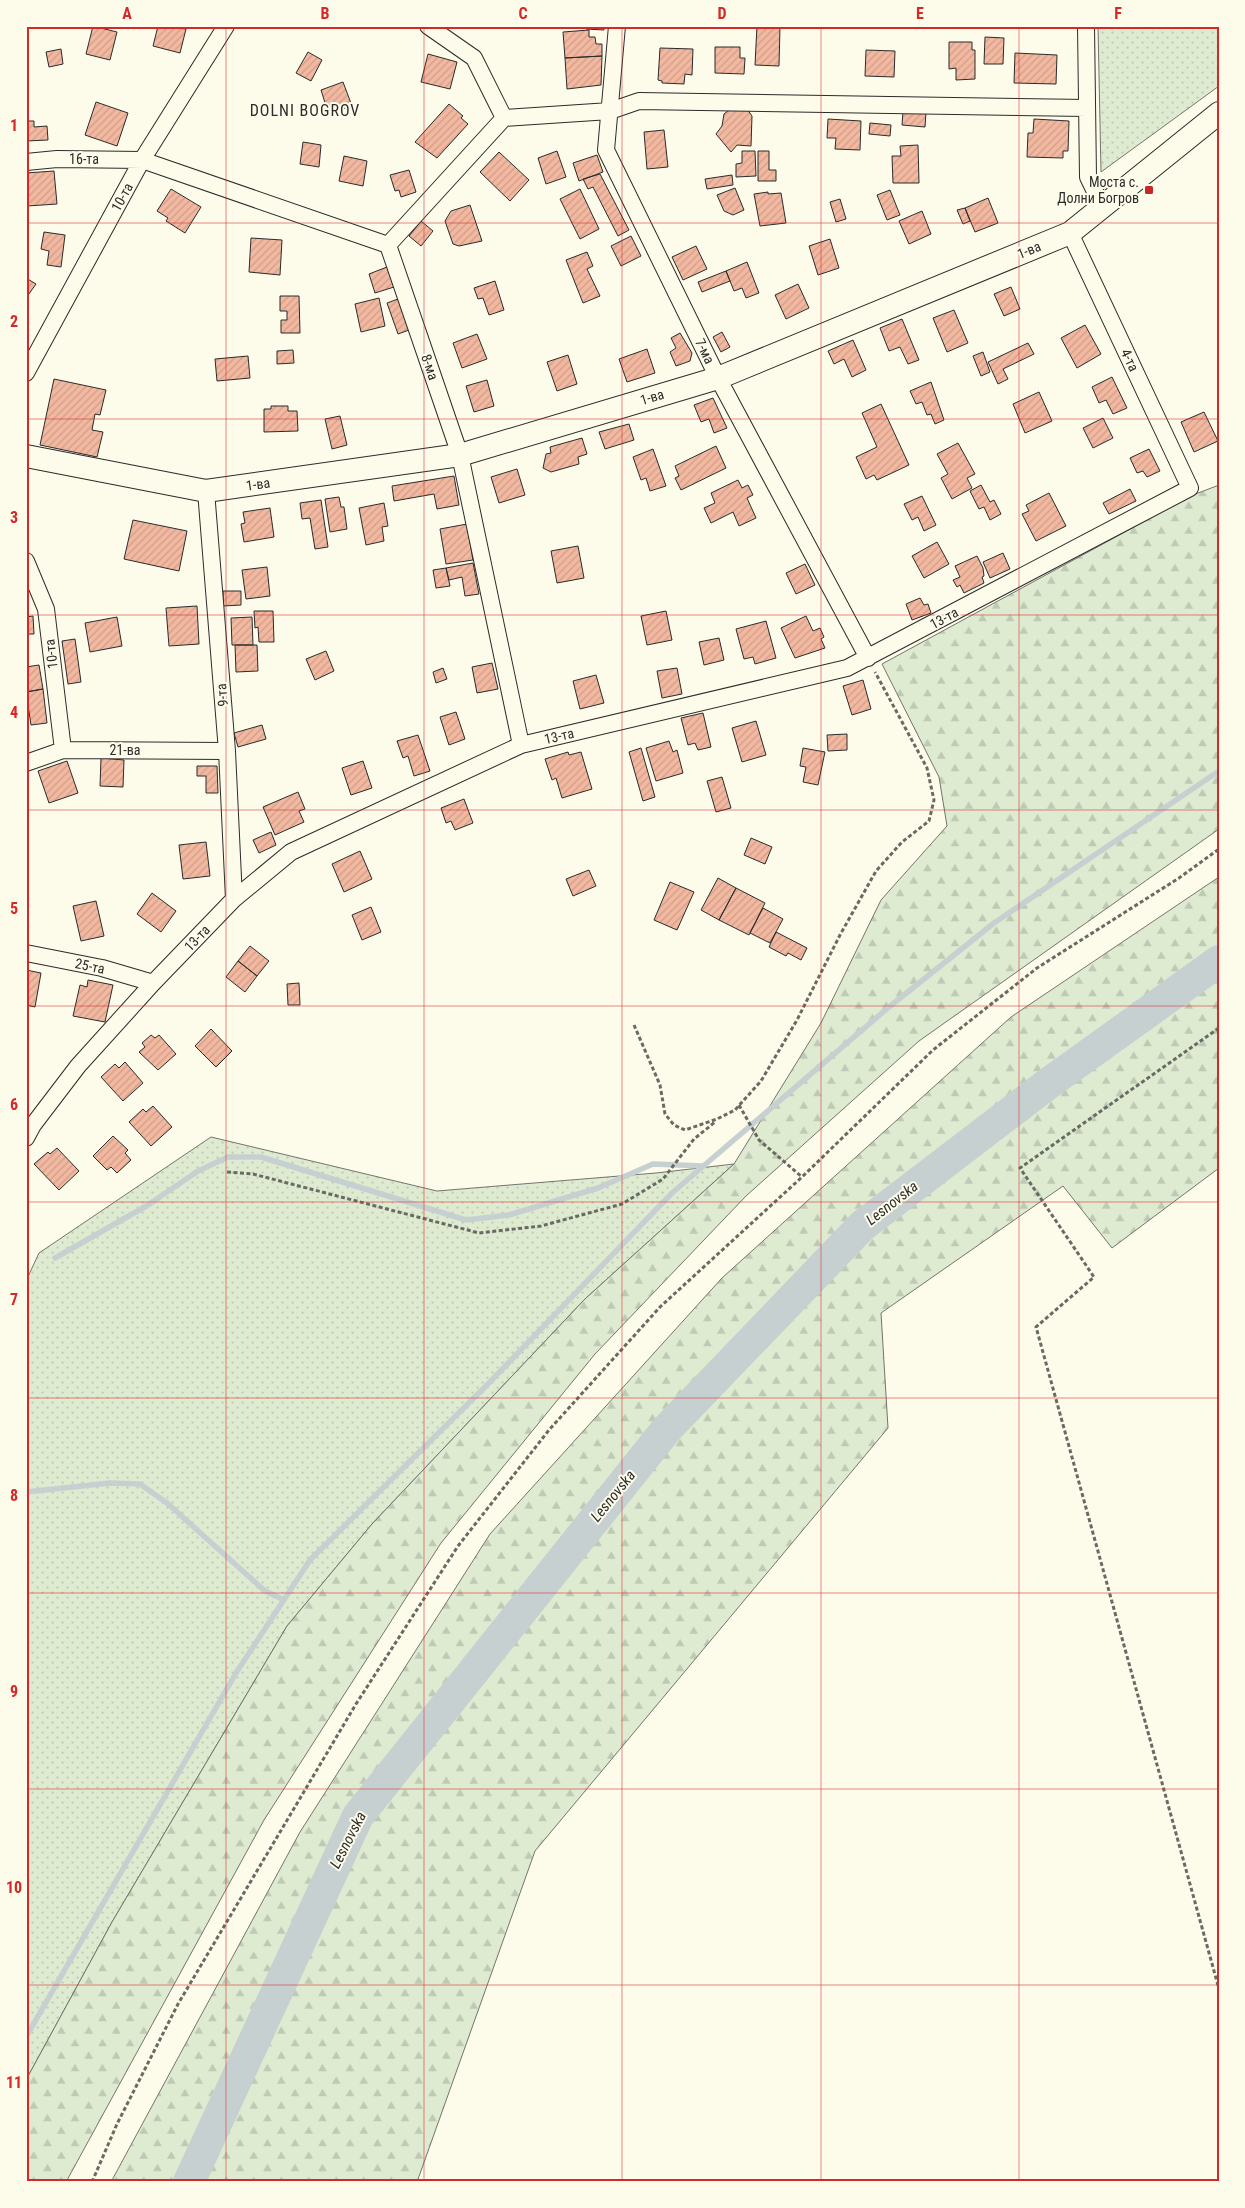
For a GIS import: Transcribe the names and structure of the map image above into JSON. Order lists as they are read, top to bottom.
{
  "streets": {
    "street": [
      "16-та",
      "10-та",
      "1-ва",
      "7-ма",
      "4-та",
      "8-ма",
      "13-та",
      "9-та",
      "21-ва",
      "25-та"
    ]
  },
  "crossings": [
    ["16-та", "10-та"],
    ["10-та", "21-ва"],
    ["1-ва", "7-ма"],
    ["1-ва", "4-та"],
    ["1-ва", "8-ма"],
    ["1-ва", "9-та"],
    ["7-ма", "13-та"],
    ["4-та", "13-та"],
    ["8-ма", "13-та"],
    ["13-та", "9-та"],
    ["13-та", "25-та"],
    ["9-та", "21-ва"]
  ],
  "districts": ["DOLNI BOGROV"],
  "water": ["Lesnovska"],
  "places": {
    "transit": ["Моста с. Долни Богров"]
  },
  "grid": {
    "columns": [
      "A",
      "B",
      "C",
      "D",
      "E",
      "F"
    ],
    "rows": [
      "1",
      "2",
      "3",
      "4",
      "5",
      "6",
      "7",
      "8",
      "9",
      "10",
      "11"
    ]
  }
}
